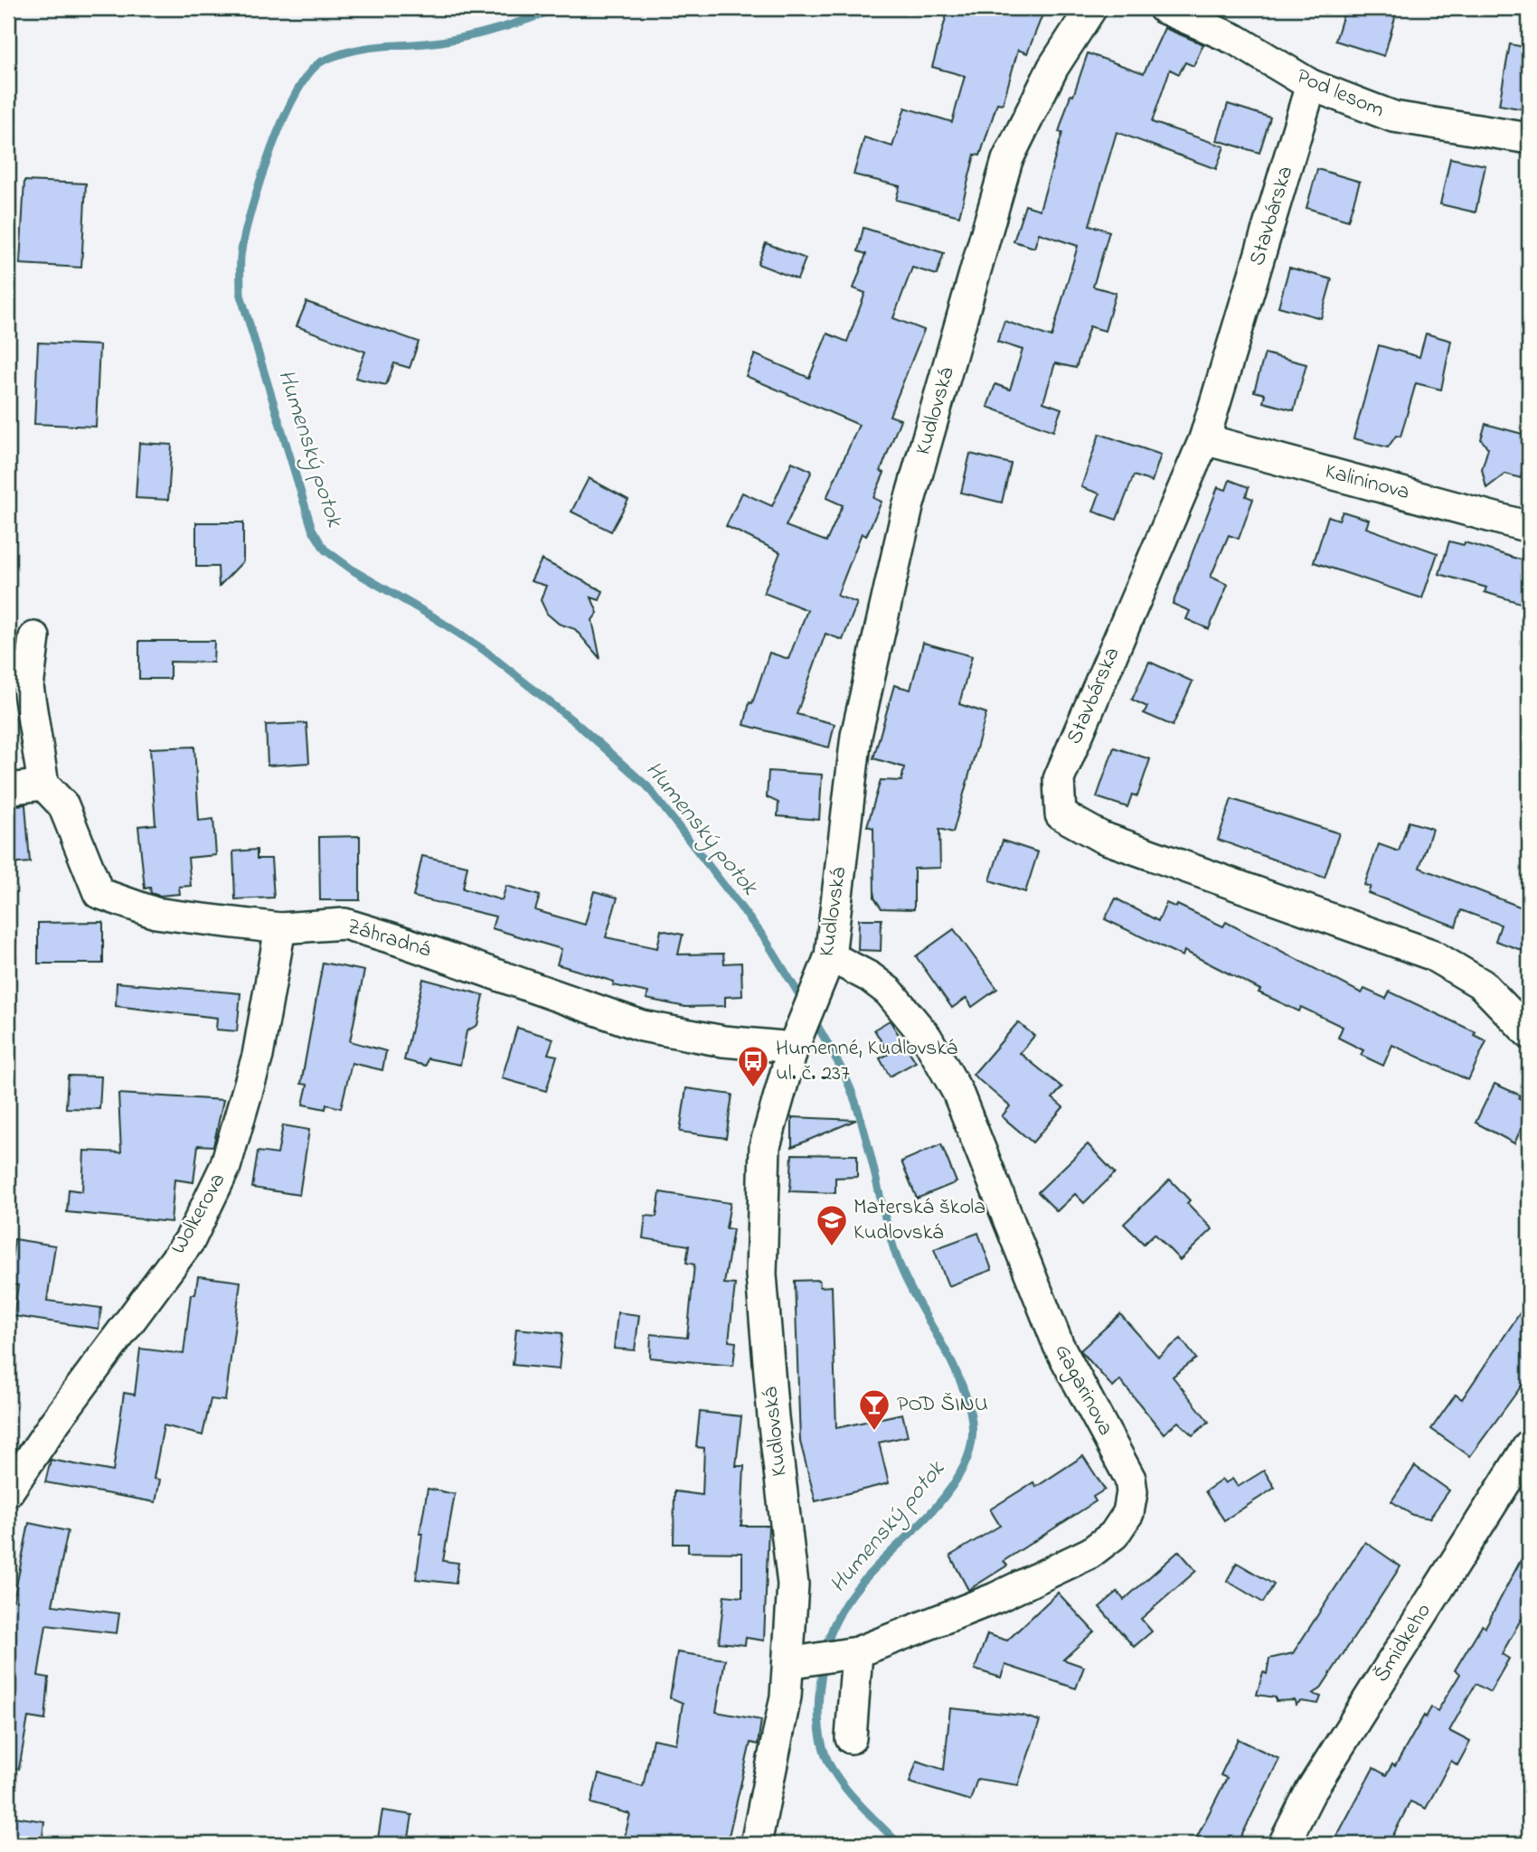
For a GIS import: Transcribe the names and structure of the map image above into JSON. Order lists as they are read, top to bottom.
{
  "streets": {
    "street": [
      "Pod lesom",
      "Stavbárska",
      "Kudlovská",
      "Kalininova",
      "Záhradná",
      "Wolkerova",
      "Gagarinova",
      "Šmidkeho"
    ]
  },
  "crossings": [
    ["Pod lesom", "Stavbárska"],
    ["Stavbárska", "Kalininova"],
    ["Kudlovská", "Záhradná"],
    ["Kudlovská", "Gagarinova"],
    ["Záhradná", "Wolkerova"]
  ],
  "water": ["Humenský potok"],
  "places": {
    "bus stop": ["Humenné, Kudlovská ul. č. 237"],
    "school or university": ["Materská škola Kudlovská"],
    "bar": ["POD ŠINU"]
  }
}
